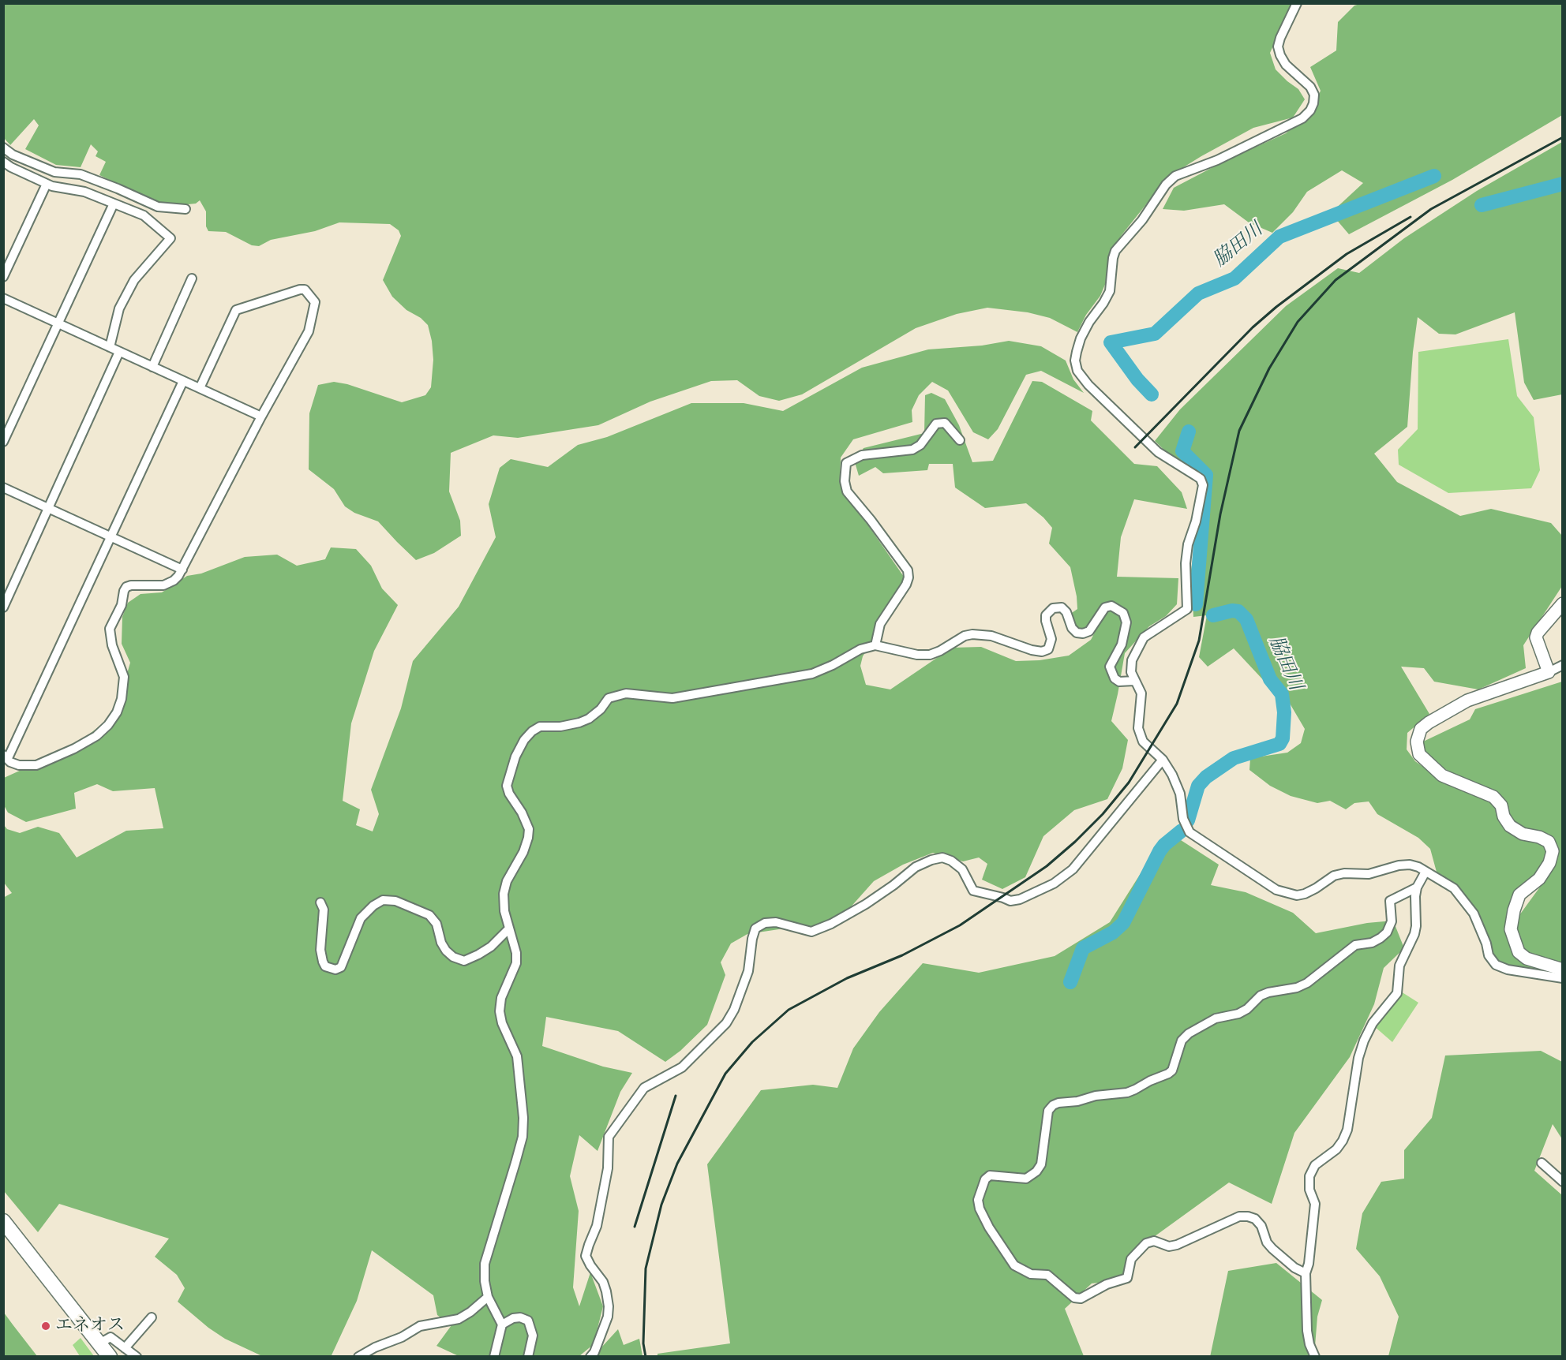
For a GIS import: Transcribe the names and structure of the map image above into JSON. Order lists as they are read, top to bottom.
{
  "water": ["脇田川"],
  "places": ["エネオス"]
}
